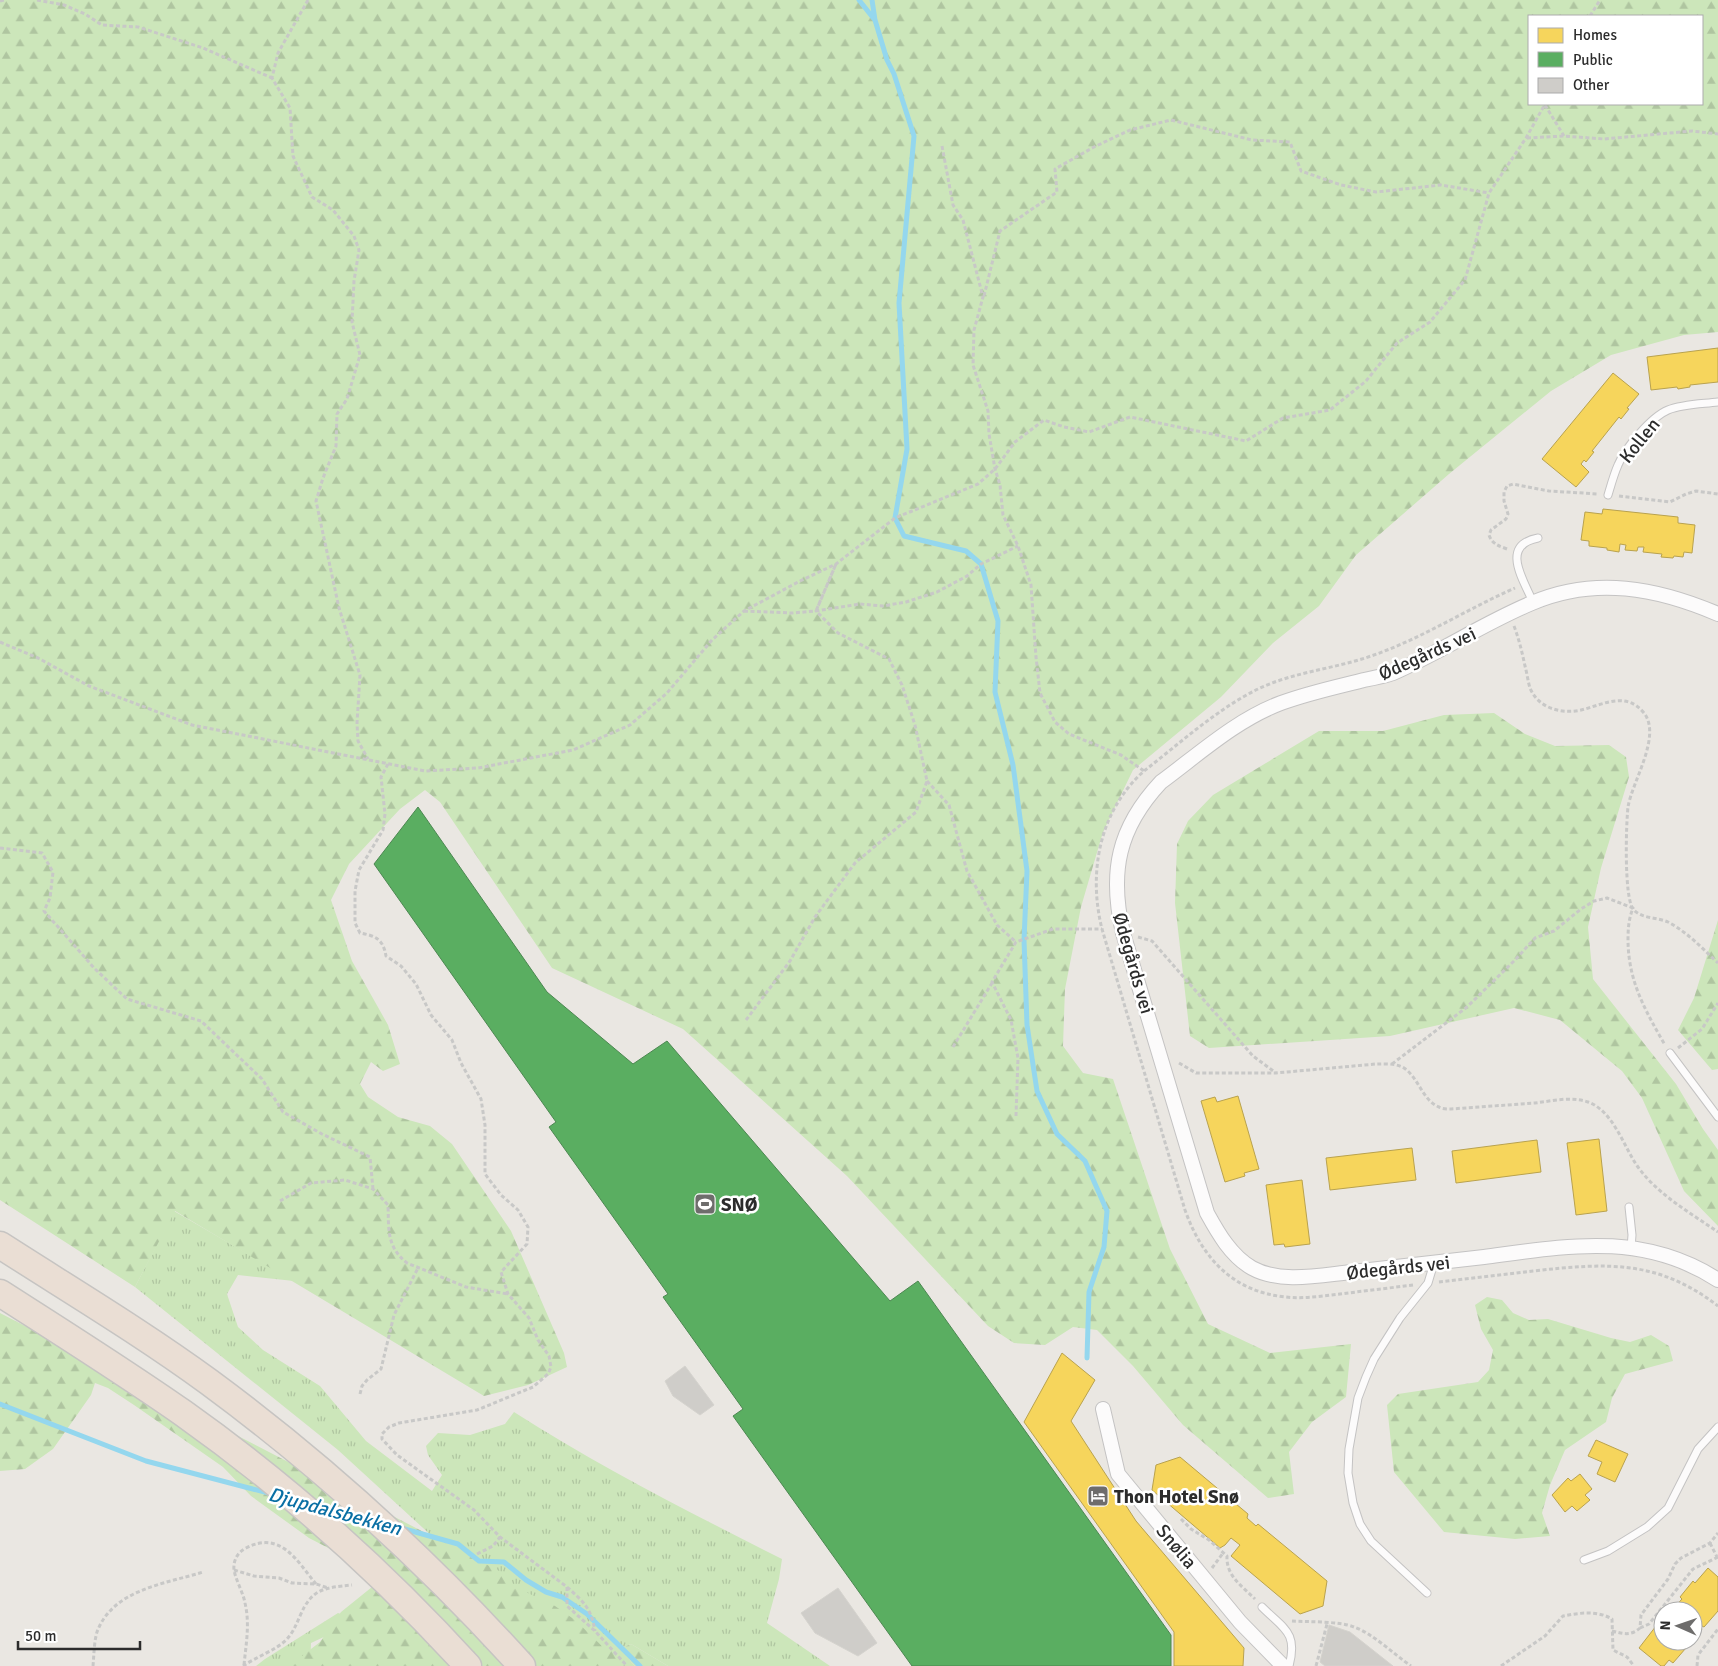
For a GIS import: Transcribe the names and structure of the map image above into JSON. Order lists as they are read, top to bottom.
{
  "streets": {
    "street": ["Ødegårds vei", "Snølia"],
    "lane": ["Kollen"]
  },
  "water": ["Djupdalsbekken"],
  "places": {
    "sports": ["SNØ"],
    "hotel": ["Thon Hotel Snø"]
  },
  "legend": ["Homes", "Public", "Other"],
  "scale_bar": "50 m",
  "north": "left"
}
